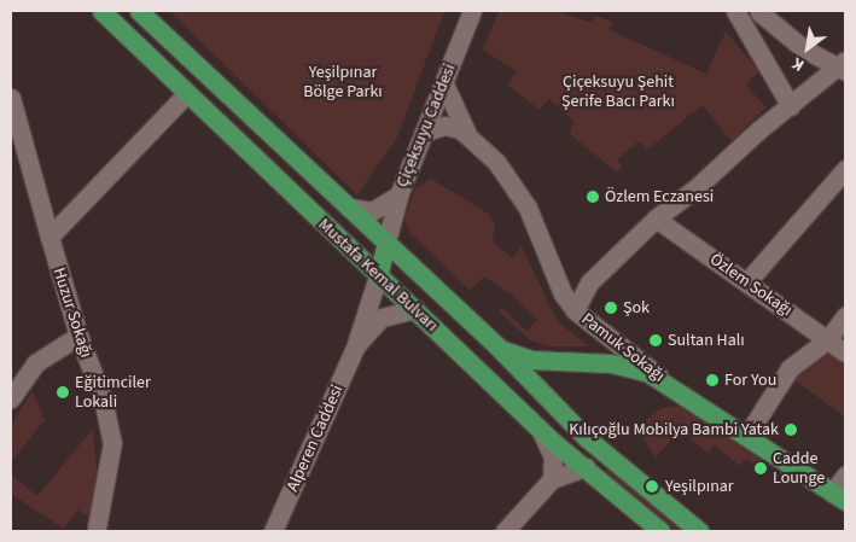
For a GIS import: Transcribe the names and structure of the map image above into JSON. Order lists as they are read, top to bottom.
{
  "streets": {
    "main road": ["Mustafa Kemal Bulvarı", "Pamuk Sokağı"],
    "street": [
      "Çiçeksuyu Caddesi",
      "Özlem Sokağı",
      "Huzur Sokağı",
      "Alperen Caddesi"
    ]
  },
  "crossings": [
    ["Çiçeksuyu Caddesi", "Mustafa Kemal Bulvarı"],
    ["Çiçeksuyu Caddesi", "Pamuk Sokağı"],
    ["Mustafa Kemal Bulvarı", "Pamuk Sokağı"]
  ],
  "parks": ["Yeşilpınar Bölge Parkı", "Çiçeksuyu Şehit Şerife Bacı Parkı"],
  "places": [
    "Özlem Eczanesi",
    "Şok",
    "Sultan Halı",
    "For You",
    "Eğitimciler Lokali",
    "Kılıçoğlu Mobilya Bambi Yatak",
    "Cadde Lounge",
    "Yeşilpınar"
  ],
  "north": "bottom left"
}
